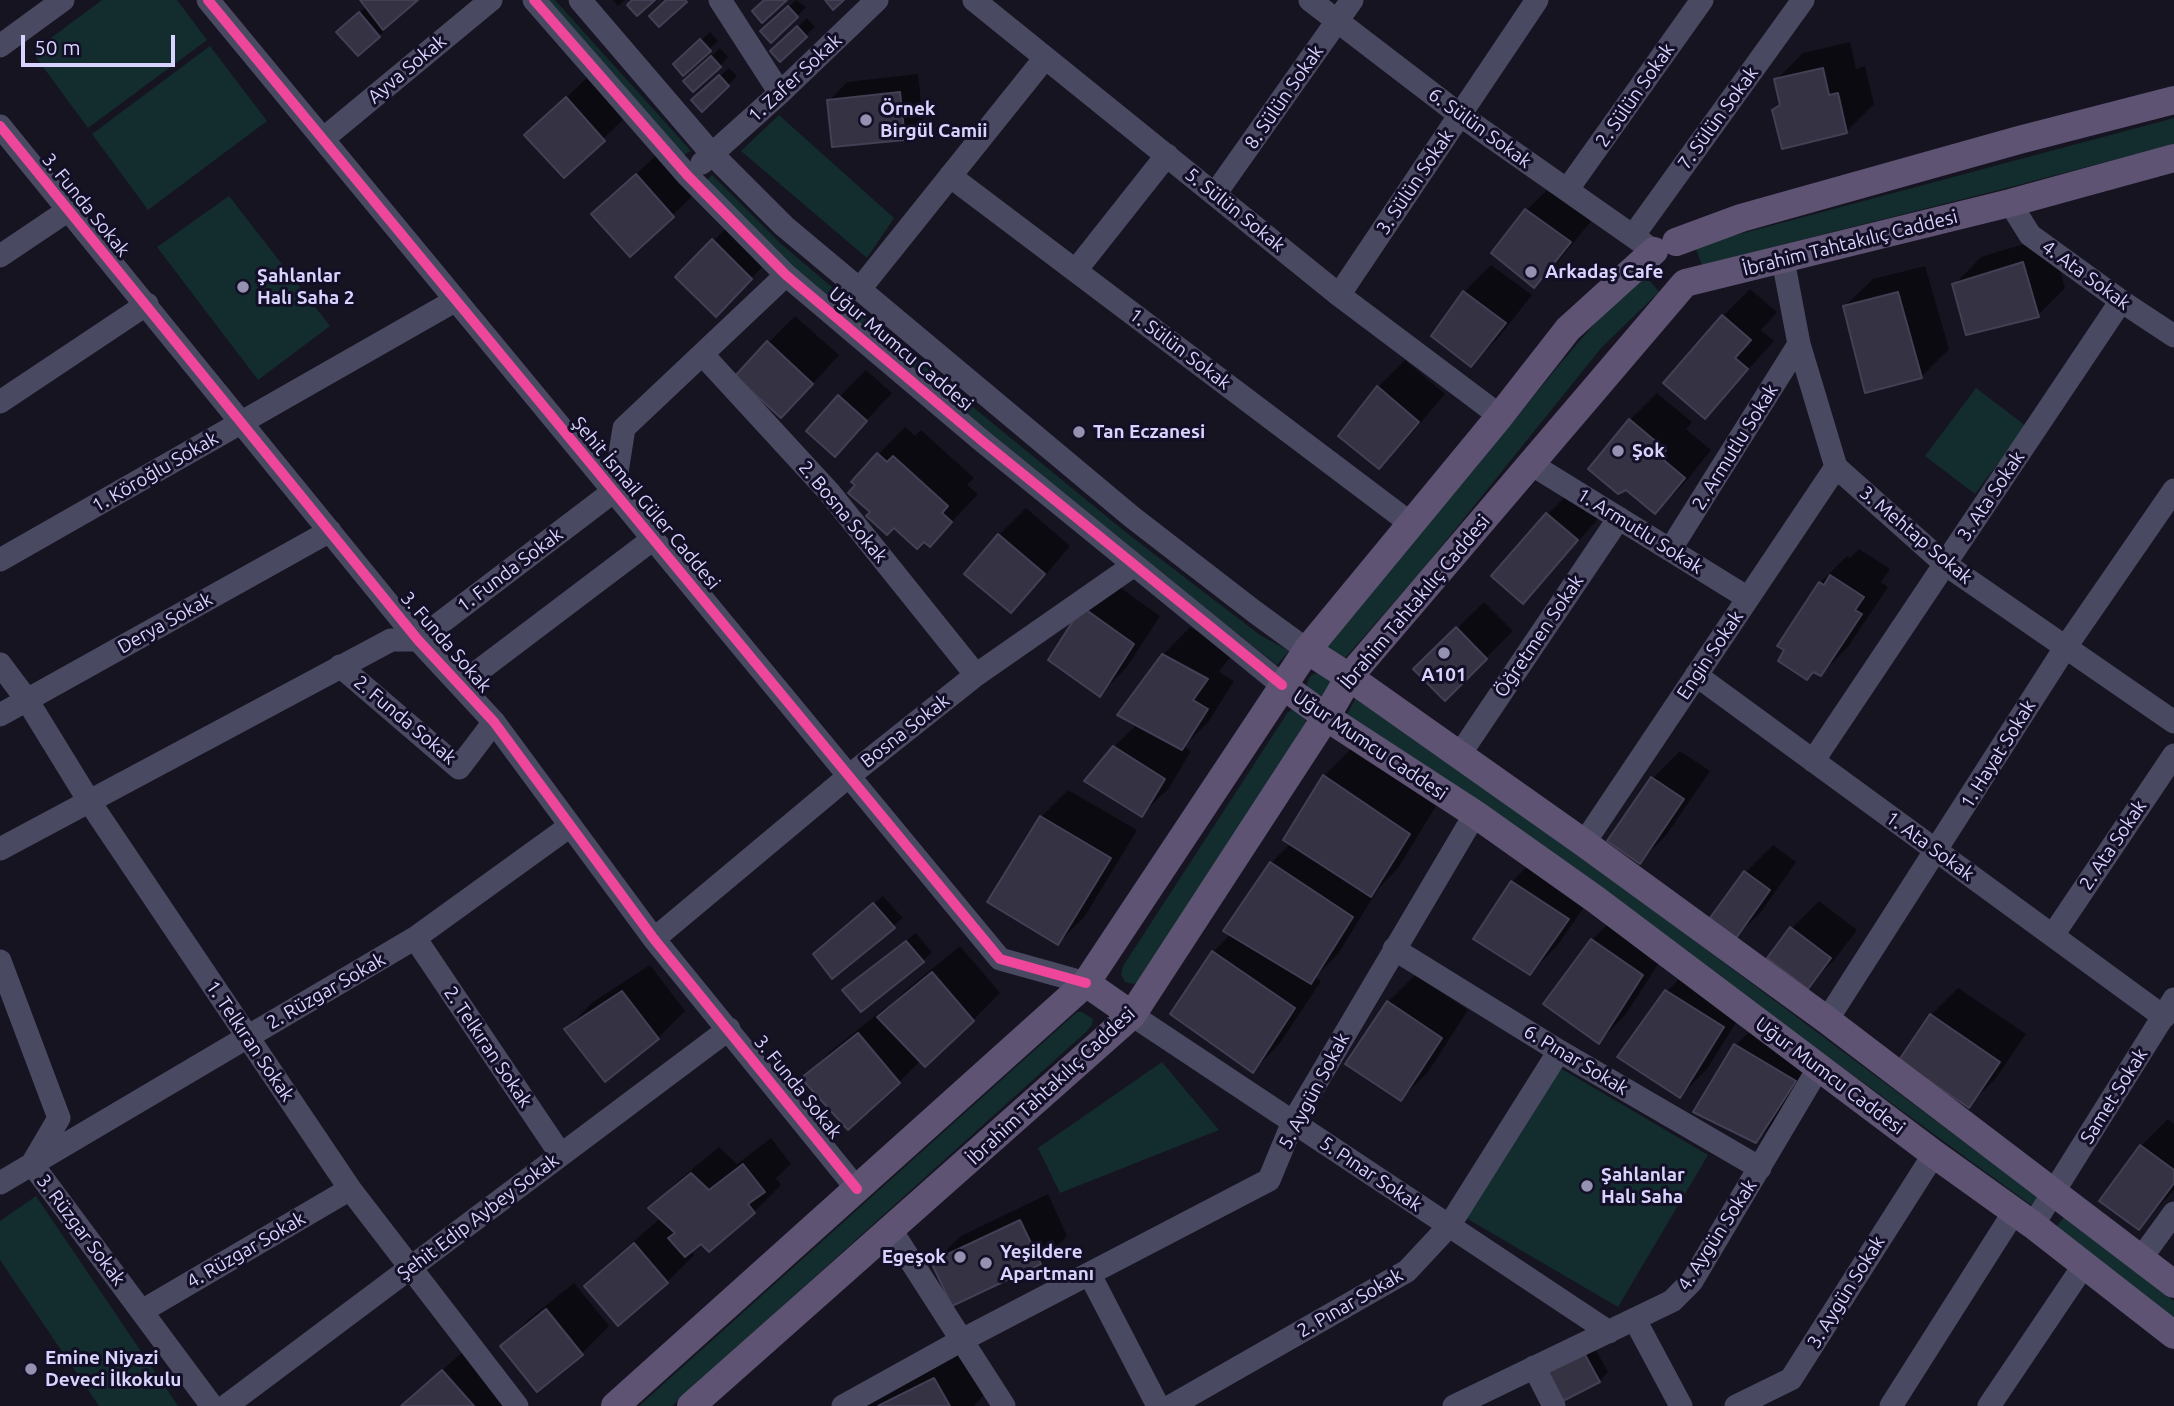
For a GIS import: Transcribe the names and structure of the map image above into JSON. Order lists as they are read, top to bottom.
{
  "streets": {
    "main road": ["İbrahim Tahtakılıç Caddesi", "Uğur Mumcu Caddesi"],
    "street": [
      "Ayva Sokak",
      "1. Zafer Sokak",
      "2. Sülün Sokak",
      "8. Sülün Sokak",
      "7. Sülün Sokak",
      "6. Sülün Sokak",
      "3. Sülün Sokak",
      "3. Funda Sokak",
      "5. Sülün Sokak",
      "4. Ata Sokak",
      "1. Sülün Sokak",
      "2. Armutlu Sokak",
      "1. Köroğlu Sokak",
      "3. Ata Sokak",
      "Şehit İsmail Güler Caddesi",
      "2. Bosna Sokak",
      "1. Armutlu Sokak",
      "3. Mehtap Sokak",
      "1. Funda Sokak",
      "Derya Sokak",
      "Öğretmen Sokak",
      "Engin Sokak",
      "2. Funda Sokak",
      "Bosna Sokak",
      "1. Hayat Sokak",
      "2. Ata Sokak",
      "1. Ata Sokak",
      "2. Rüzgar Sokak",
      "1. Telkıran Sokak",
      "2. Telkıran Sokak",
      "6. Pınar Sokak",
      "5. Aygün Sokak",
      "Samet Sokak",
      "5. Pınar Sokak",
      "Şehit Edip Aybey Sokak",
      "3. Rüzgar Sokak",
      "4. Aygün Sokak",
      "4. Rüzgar Sokak",
      "3. Aygün Sokak",
      "2. Pınar Sokak"
    ]
  },
  "crossings": [
    ["Ayva Sokak", "Şehit İsmail Güler Caddesi"],
    ["1. Zafer Sokak", "Uğur Mumcu Caddesi"],
    ["2. Sülün Sokak", "6. Sülün Sokak"],
    ["8. Sülün Sokak", "6. Sülün Sokak"],
    ["8. Sülün Sokak", "5. Sülün Sokak"],
    ["7. Sülün Sokak", "6. Sülün Sokak"],
    ["7. Sülün Sokak", "İbrahim Tahtakılıç Caddesi"],
    ["6. Sülün Sokak", "3. Sülün Sokak"],
    ["6. Sülün Sokak", "İbrahim Tahtakılıç Caddesi"],
    ["3. Sülün Sokak", "5. Sülün Sokak"],
    ["3. Funda Sokak", "1. Köroğlu Sokak"],
    ["3. Funda Sokak", "1. Funda Sokak"],
    ["3. Funda Sokak", "Derya Sokak"],
    ["3. Funda Sokak", "2. Funda Sokak"],
    ["3. Funda Sokak", "Bosna Sokak"],
    ["3. Funda Sokak", "2. Rüzgar Sokak"],
    ["3. Funda Sokak", "Şehit Edip Aybey Sokak"],
    ["İbrahim Tahtakılıç Caddesi", "4. Ata Sokak"],
    ["İbrahim Tahtakılıç Caddesi", "Uğur Mumcu Caddesi"],
    ["İbrahim Tahtakılıç Caddesi", "1. Armutlu Sokak"],
    ["İbrahim Tahtakılıç Caddesi", "5. Pınar Sokak"],
    ["4. Ata Sokak", "3. Ata Sokak"],
    ["Uğur Mumcu Caddesi", "Öğretmen Sokak"],
    ["Uğur Mumcu Caddesi", "Engin Sokak"],
    ["Uğur Mumcu Caddesi", "Bosna Sokak"],
    ["Uğur Mumcu Caddesi", "1. Hayat Sokak"],
    ["Uğur Mumcu Caddesi", "5. Aygün Sokak"],
    ["Uğur Mumcu Caddesi", "Samet Sokak"],
    ["Uğur Mumcu Caddesi", "4. Aygün Sokak"],
    ["Uğur Mumcu Caddesi", "3. Aygün Sokak"],
    ["2. Armutlu Sokak", "1. Armutlu Sokak"],
    ["1. Köroğlu Sokak", "Şehit İsmail Güler Caddesi"],
    ["3. Ata Sokak", "3. Mehtap Sokak"],
    ["3. Ata Sokak", "1. Ata Sokak"],
    ["Şehit İsmail Güler Caddesi", "1. Funda Sokak"],
    ["Şehit İsmail Güler Caddesi", "Bosna Sokak"],
    ["2. Bosna Sokak", "Bosna Sokak"],
    ["1. Armutlu Sokak", "Öğretmen Sokak"],
    ["1. Armutlu Sokak", "Engin Sokak"],
    ["3. Mehtap Sokak", "Engin Sokak"],
    ["3. Mehtap Sokak", "1. Hayat Sokak"],
    ["Derya Sokak", "1. Telkıran Sokak"],
    ["Engin Sokak", "1. Ata Sokak"],
    ["1. Hayat Sokak", "1. Ata Sokak"],
    ["2. Ata Sokak", "1. Ata Sokak"],
    ["1. Ata Sokak", "Samet Sokak"],
    ["2. Rüzgar Sokak", "1. Telkıran Sokak"],
    ["2. Rüzgar Sokak", "2. Telkıran Sokak"],
    ["2. Rüzgar Sokak", "3. Rüzgar Sokak"],
    ["1. Telkıran Sokak", "Şehit Edip Aybey Sokak"],
    ["1. Telkıran Sokak", "4. Rüzgar Sokak"],
    ["2. Telkıran Sokak", "Şehit Edip Aybey Sokak"],
    ["6. Pınar Sokak", "5. Aygün Sokak"],
    ["6. Pınar Sokak", "4. Aygün Sokak"],
    ["6. Pınar Sokak", "2. Pınar Sokak"],
    ["5. Aygün Sokak", "5. Pınar Sokak"],
    ["5. Pınar Sokak", "4. Aygün Sokak"],
    ["5. Pınar Sokak", "2. Pınar Sokak"],
    ["3. Rüzgar Sokak", "4. Rüzgar Sokak"]
  ],
  "places": [
    "Örnek Birgül Camii",
    "Arkadaş Cafe",
    "Şahlanlar Halı Saha 2",
    "Tan Eczanesi",
    "Şok",
    "A101",
    "Şahlanlar Halı Saha",
    "Egeşok",
    "Yeşildere Apartmanı",
    "Emine Niyazi Deveci İlkokulu"
  ],
  "scale_bar": "50 m"
}
